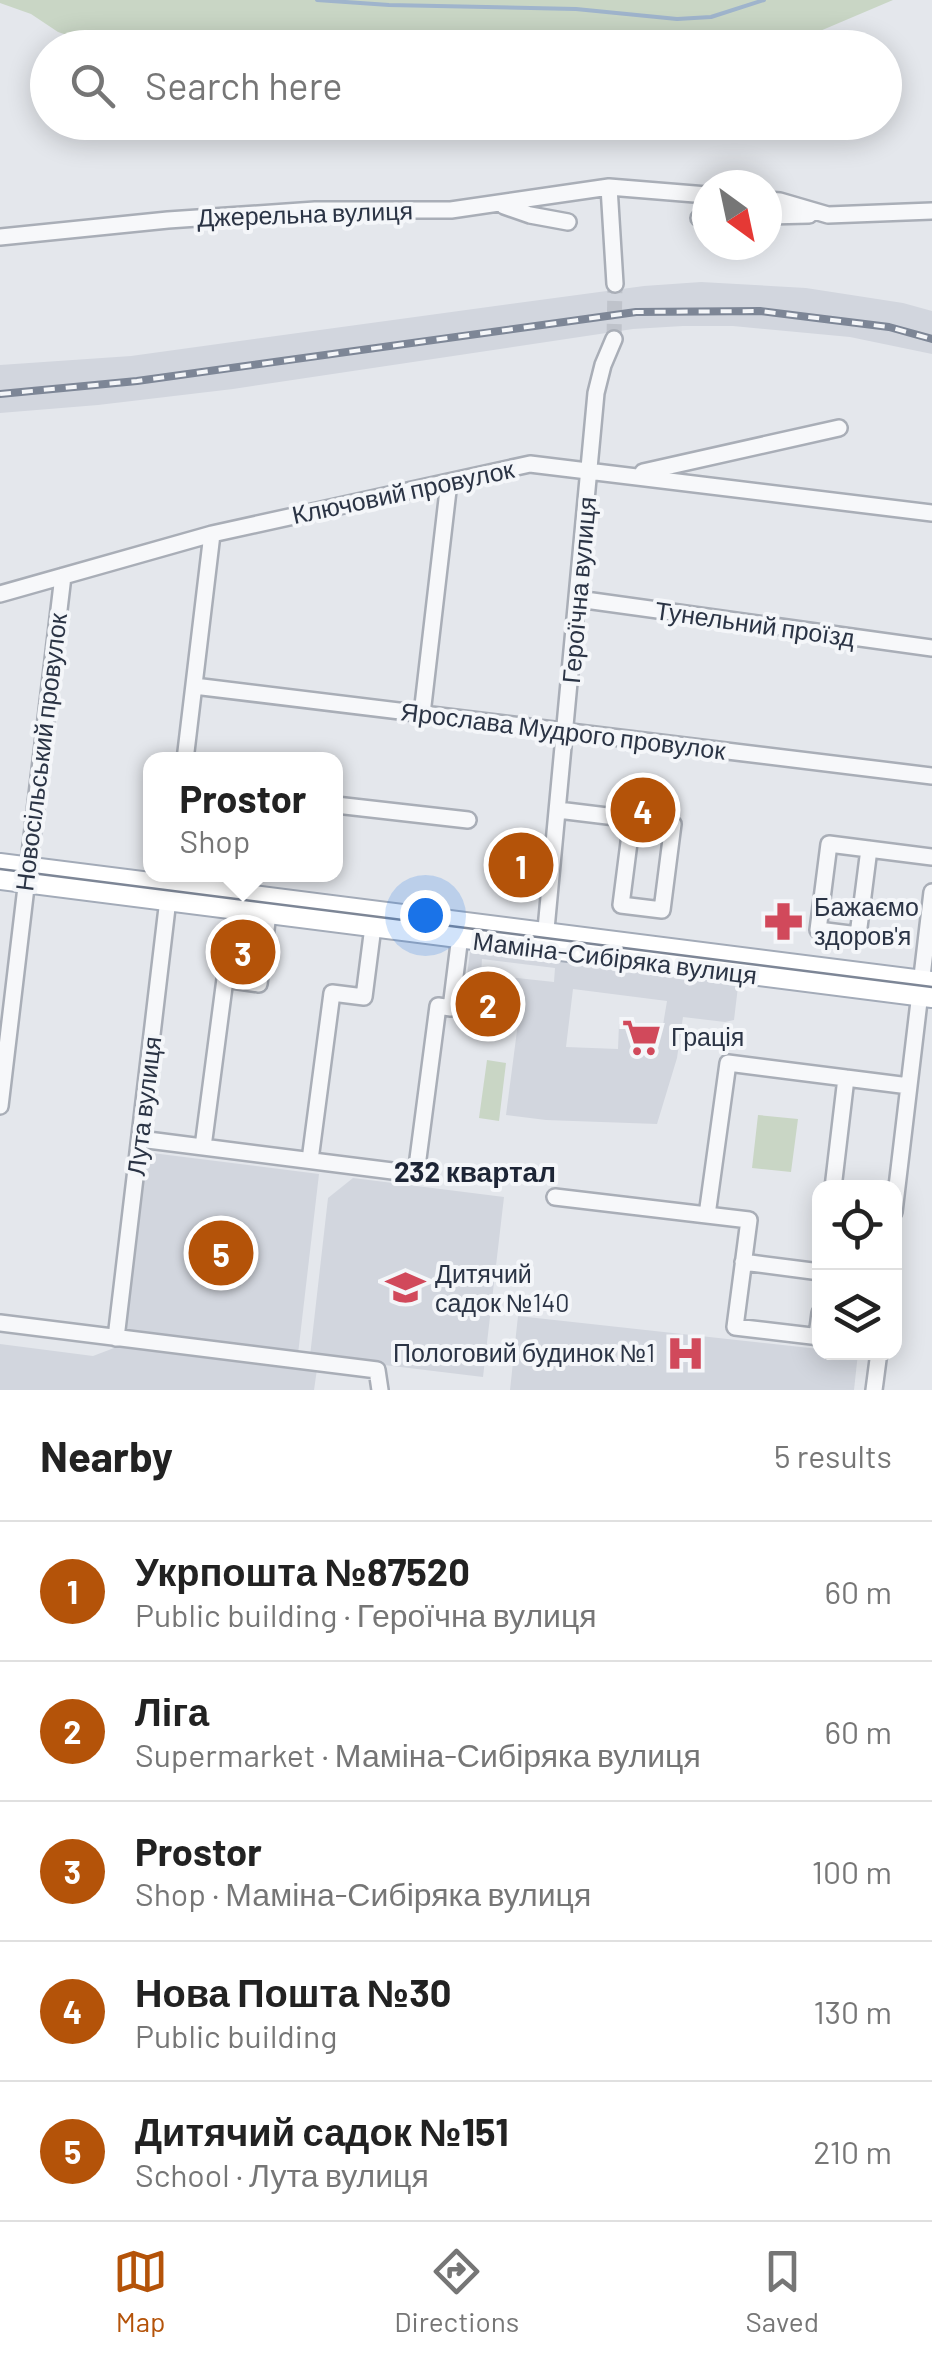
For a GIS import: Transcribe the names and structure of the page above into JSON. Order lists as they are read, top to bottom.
{
  "streets": {
    "main road": ["Маміна-Сибіряка вулиця"],
    "street": [
      "Джерельна вулиця",
      "Ключовий провулок",
      "Героїчна вулиця",
      "Тунельний проїзд",
      "Ярослава Мудрого провулок",
      "Новосільський провулок",
      "Лута вулиця"
    ]
  },
  "crossings": [
    ["Ключовий провулок", "Героїчна вулиця"],
    ["Ключовий провулок", "Новосільський провулок"],
    ["Героїчна вулиця", "Тунельний проїзд"],
    ["Героїчна вулиця", "Ярослава Мудрого провулок"],
    ["Героїчна вулиця", "Маміна-Сибіряка вулиця"],
    ["Новосільський провулок", "Маміна-Сибіряка вулиця"],
    ["Маміна-Сибіряка вулиця", "Лута вулиця"]
  ],
  "districts": ["232 квартал"],
  "places": {
    "pharmacy": ["Бажаємо здоров'я"],
    "supermarket": ["Грація"],
    "school or university": ["Дитячий садок №140"],
    "hospital": ["Пологовий будинок №1"]
  },
  "north": "bottom right",
  "page": {
    "search": "Search here",
    "popup": ["Prostor", "Shop"],
    "pins": [
      "4",
      "1",
      "3",
      "2",
      "5"
    ],
    "heading": ["Nearby", "5 results"],
    "list": [
      {
        "mark": "1",
        "name": "Укрпошта №87520",
        "note": "Public building · Героїчна вулиця",
        "value": "60 m"
      },
      {
        "mark": "2",
        "name": "Ліга",
        "note": "Supermarket · Маміна-Сибіряка вулиця",
        "value": "60 m"
      },
      {
        "mark": "3",
        "name": "Prostor",
        "note": "Shop · Маміна-Сибіряка вулиця",
        "value": "100 m"
      },
      {
        "mark": "4",
        "name": "Нова Пошта №30",
        "note": "Public building",
        "value": "130 m"
      },
      {
        "mark": "5",
        "name": "Дитячий садок №151",
        "note": "School · Лута вулиця",
        "value": "210 m"
      }
    ],
    "nav": ["Map", "Directions", "Saved"]
  }
}
